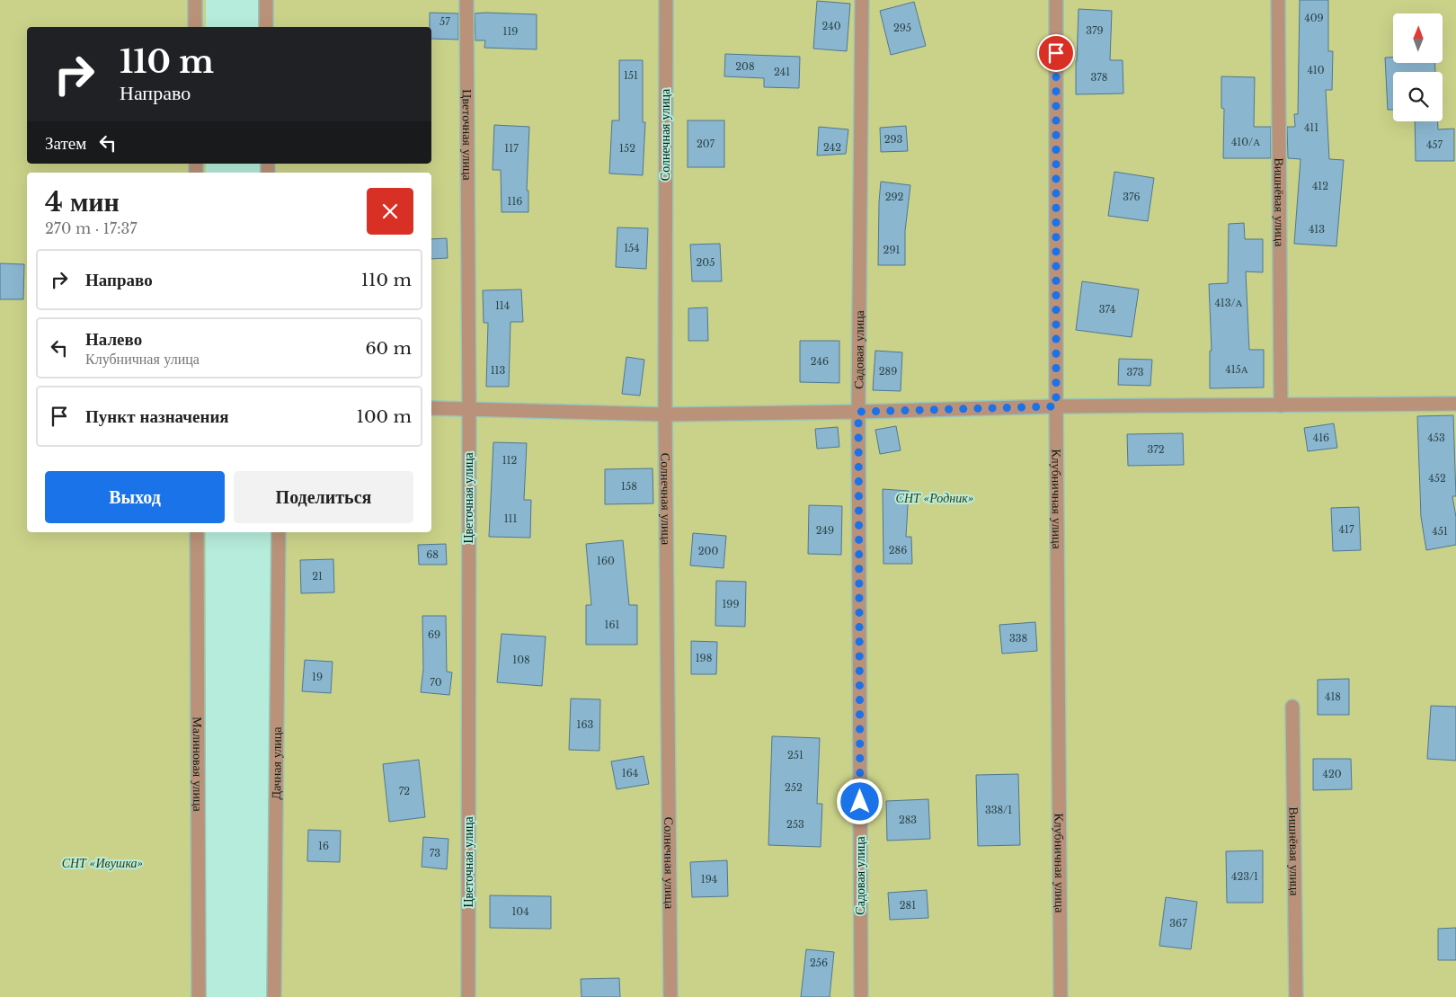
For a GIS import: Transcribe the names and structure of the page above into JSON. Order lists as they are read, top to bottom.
{
  "streets": {
    "street": [
      "Цветочная улица",
      "Солнечная улица",
      "Вишнёвая улица",
      "Садовая улица",
      "Клубничная улица",
      "Малиновая улица",
      "Дачная улица"
    ]
  },
  "parks": ["СНТ «Родник»", "СНТ «Ивушка»"],
  "house_numbers": [
    "409",
    "57",
    "240",
    "295",
    "379",
    "119",
    "208",
    "410",
    "241",
    "151",
    "378",
    "411",
    "293",
    "410/А",
    "207",
    "457",
    "242",
    "117",
    "152",
    "412",
    "292",
    "376",
    "116",
    "413",
    "154",
    "291",
    "205",
    "413/А",
    "114",
    "374",
    "246",
    "415А",
    "113",
    "289",
    "373",
    "416",
    "453",
    "372",
    "112",
    "452",
    "158",
    "111",
    "417",
    "249",
    "451",
    "286",
    "200",
    "68",
    "160",
    "21",
    "199",
    "161",
    "69",
    "338",
    "198",
    "108",
    "19",
    "70",
    "418",
    "163",
    "251",
    "164",
    "420",
    "252",
    "72",
    "338/1",
    "283",
    "253",
    "16",
    "73",
    "423/1",
    "194",
    "281",
    "104",
    "367",
    "256"
  ],
  "north": "top",
  "page": {
    "turn": ["110 m", "Направо"],
    "then": "Затем",
    "heading": ["4 мин", "270 m · 17:37"],
    "list": [
      {
        "name": "Направо",
        "value": "110 m"
      },
      {
        "name": "Налево",
        "note": "Клубничная улица",
        "value": "60 m"
      },
      {
        "name": "Пункт назначения",
        "value": "100 m"
      }
    ],
    "buttons": ["Выход", "Поделиться"]
  }
}
